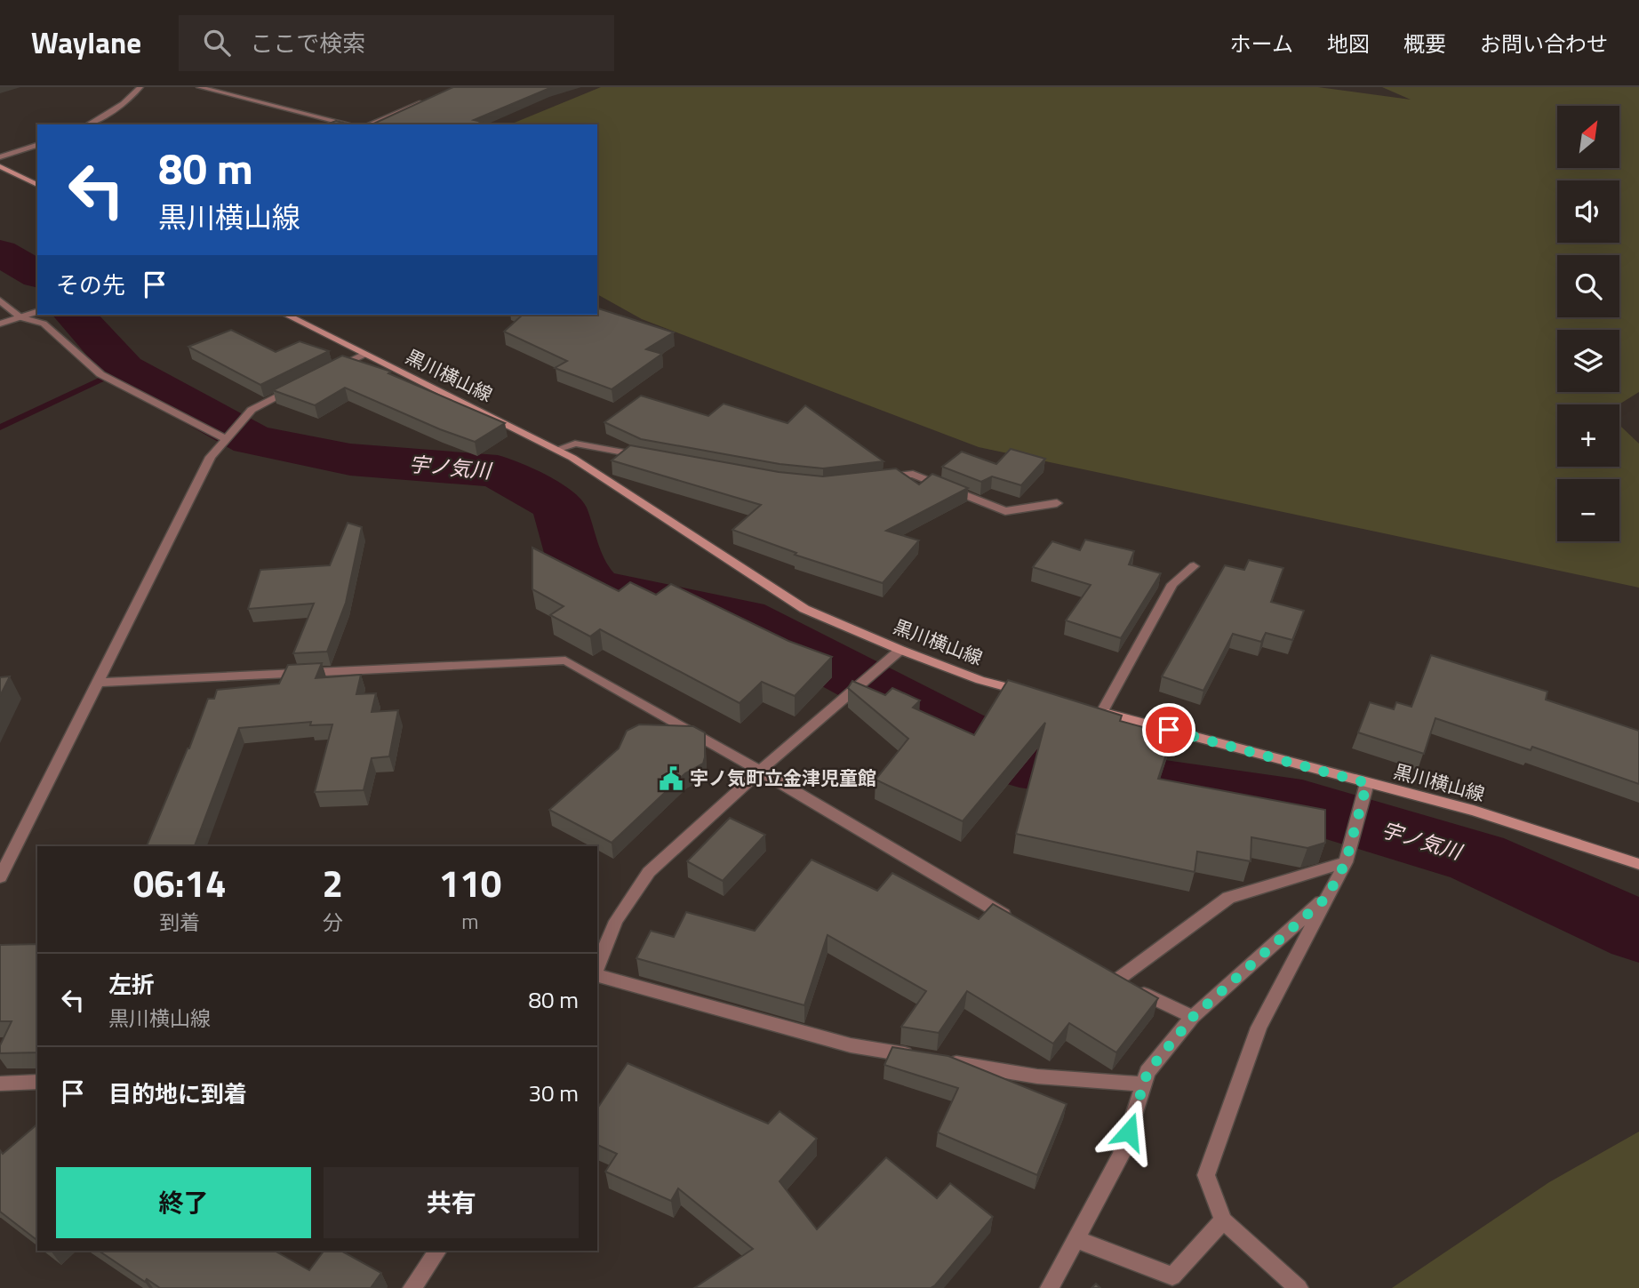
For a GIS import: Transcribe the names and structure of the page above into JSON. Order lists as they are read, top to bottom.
{
  "streets": {
    "main road": ["黒川横山線"]
  },
  "water": ["宇ノ気川"],
  "places": {
    "public building": ["宇ノ気町立金津児童館"]
  },
  "north": "top right",
  "page": {
    "header": "Waylane",
    "search": "ここで検索",
    "nav": [
      "ホーム",
      "地図",
      "概要",
      "お問い合わせ"
    ],
    "map_buttons": ["+", "−"],
    "turn": ["80 m", "黒川横山線"],
    "then": "その先",
    "eta": [
      "06:14",
      "到着",
      "2",
      "分",
      "110",
      "m"
    ],
    "list": [
      {
        "name": "左折",
        "note": "黒川横山線",
        "value": "80 m"
      },
      {
        "name": "目的地に到着",
        "value": "30 m"
      }
    ],
    "buttons": ["終了", "共有"]
  }
}
